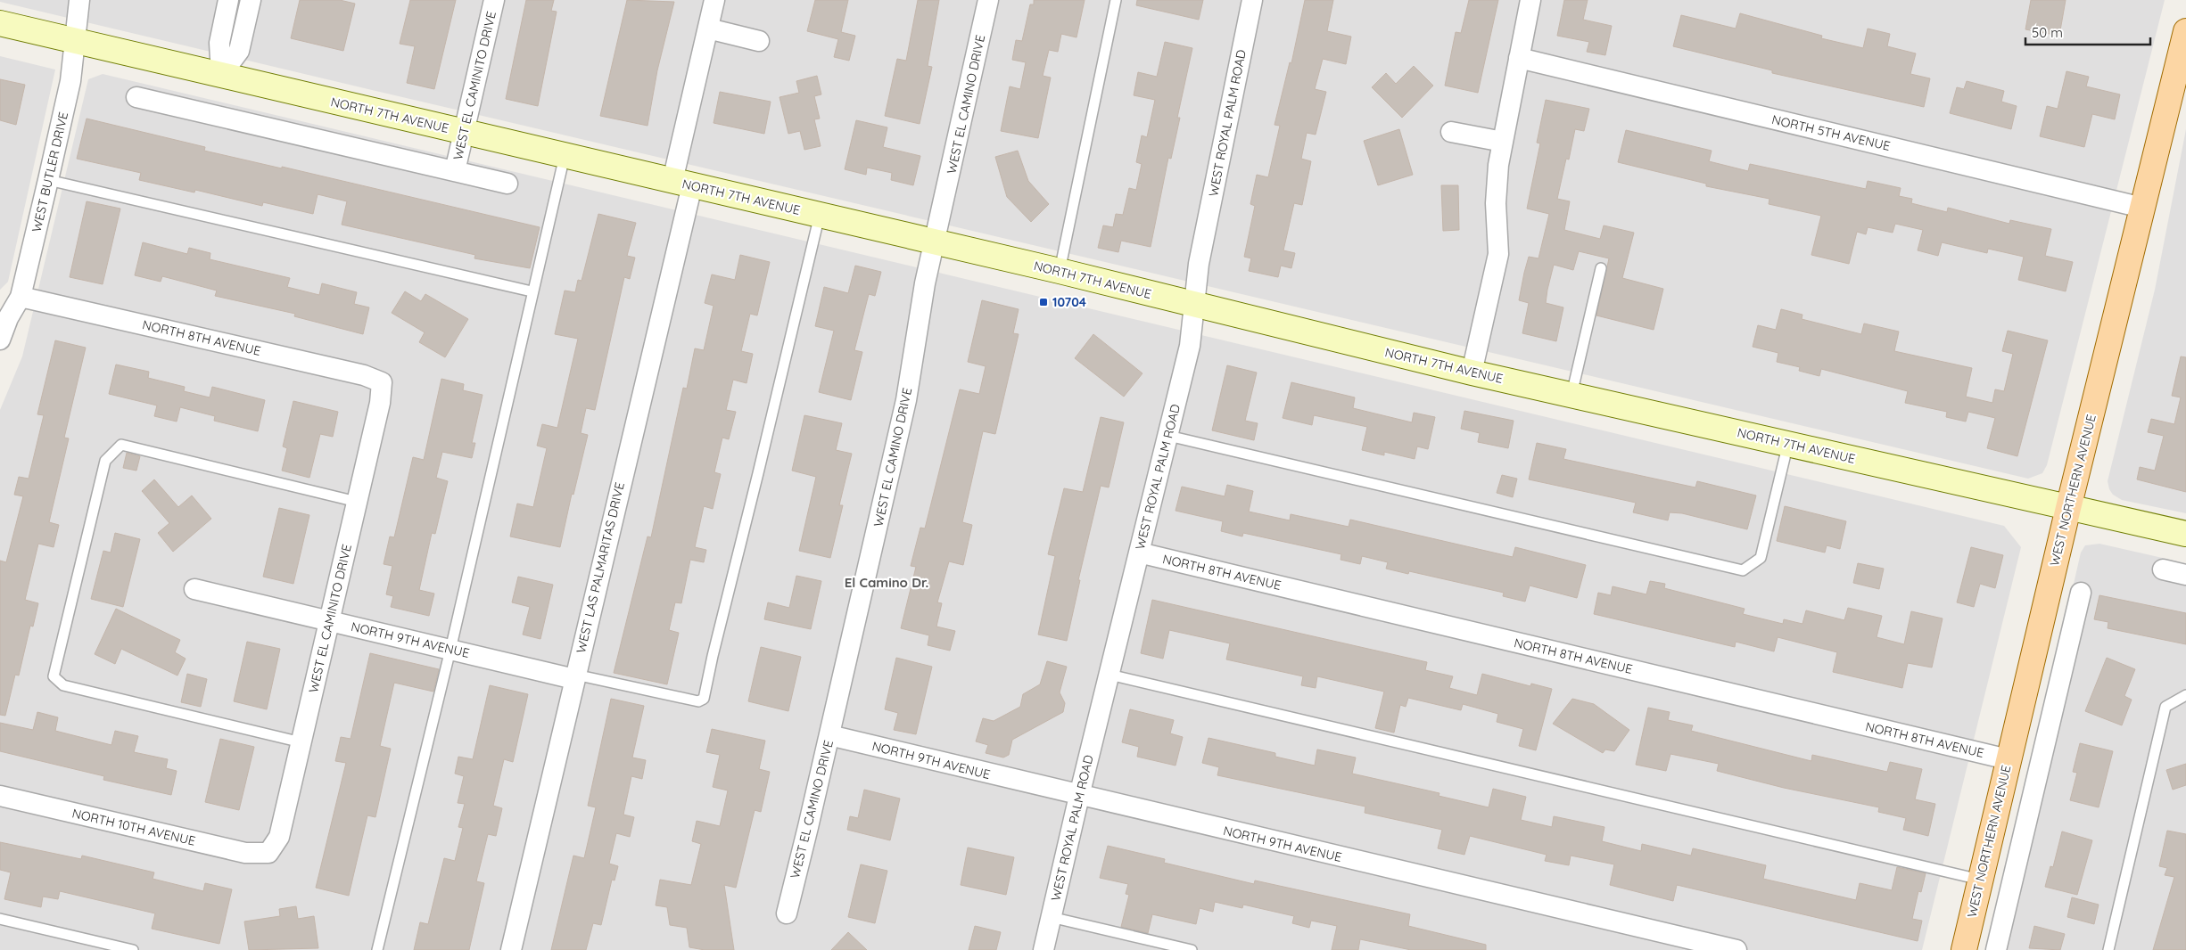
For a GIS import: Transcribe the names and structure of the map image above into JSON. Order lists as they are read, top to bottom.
{
  "streets": {
    "main road": ["NORTH 7TH AVENUE", "WEST NORTHERN AVENUE"],
    "street": [
      "WEST EL CAMINITO DRIVE",
      "WEST EL CAMINO DRIVE",
      "WEST ROYAL PALM ROAD",
      "NORTH 5TH AVENUE",
      "WEST BUTLER DRIVE",
      "NORTH 8TH AVENUE",
      "WEST LAS PALMARITAS DRIVE",
      "NORTH 9TH AVENUE",
      "NORTH 10TH AVENUE"
    ]
  },
  "crossings": [
    ["WEST EL CAMINITO DRIVE", "NORTH 7TH AVENUE"],
    ["WEST EL CAMINITO DRIVE", "NORTH 8TH AVENUE"],
    ["WEST EL CAMINITO DRIVE", "NORTH 9TH AVENUE"],
    ["WEST EL CAMINITO DRIVE", "NORTH 10TH AVENUE"],
    ["WEST EL CAMINO DRIVE", "NORTH 7TH AVENUE"],
    ["WEST EL CAMINO DRIVE", "NORTH 9TH AVENUE"],
    ["NORTH 7TH AVENUE", "WEST ROYAL PALM ROAD"],
    ["NORTH 7TH AVENUE", "WEST BUTLER DRIVE"],
    ["NORTH 7TH AVENUE", "WEST NORTHERN AVENUE"],
    ["NORTH 7TH AVENUE", "WEST LAS PALMARITAS DRIVE"],
    ["WEST ROYAL PALM ROAD", "NORTH 8TH AVENUE"],
    ["WEST ROYAL PALM ROAD", "NORTH 9TH AVENUE"],
    ["NORTH 5TH AVENUE", "WEST NORTHERN AVENUE"],
    ["WEST BUTLER DRIVE", "NORTH 8TH AVENUE"],
    ["NORTH 8TH AVENUE", "WEST NORTHERN AVENUE"],
    ["WEST LAS PALMARITAS DRIVE", "NORTH 9TH AVENUE"]
  ],
  "districts": ["El Camino Dr."],
  "places": {
    "transit": ["10704"]
  },
  "scale_bar": "50 m"
}
